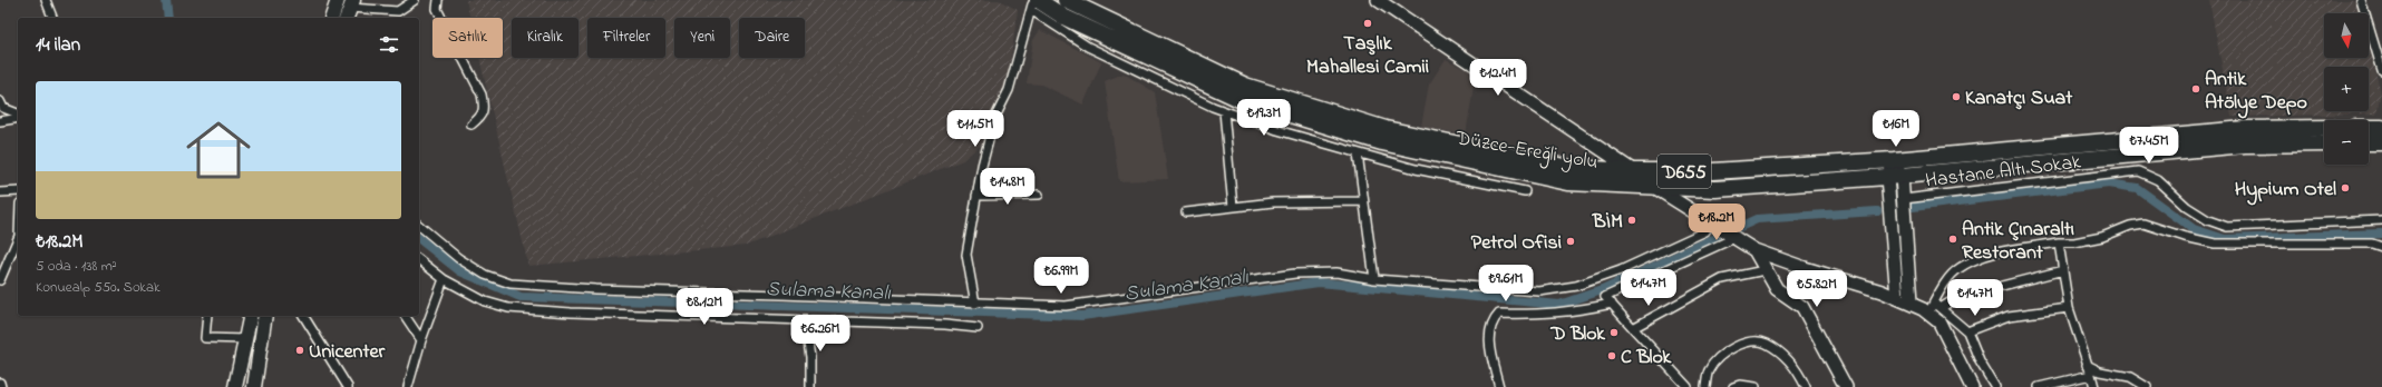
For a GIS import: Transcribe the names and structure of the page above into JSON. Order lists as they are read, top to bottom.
{
  "streets": {
    "highway": ["Düzce-Ereğli yolu", "D655"],
    "street": ["Hastane Altı Sokak"]
  },
  "water": ["Sulama Kanalı"],
  "places": [
    "Taşlık Mahallesi Camii",
    "Antik Atölye Depo",
    "Kanatçı Suat",
    "Hypium Otel",
    "BİM",
    "Antik Çınaraltı Restorant",
    "Petrol Ofisi",
    "D Blok",
    "Unicenter",
    "C Blok"
  ],
  "north": "bottom",
  "page": {
    "map_buttons": ["+", "−"],
    "chip": [
      "Satılık",
      "Kiralık",
      "Filtreler",
      "Yeni",
      "Daire"
    ],
    "heading": "14 ilan",
    "price": [
      "₺12.4M",
      "₺19.3M",
      "₺11.5M",
      "₺16M",
      "₺7.45M",
      "₺14.8M",
      "₺18.2M",
      "₺6.99M",
      "₺9.61M",
      "₺14.7M",
      "₺5.82M",
      "₺14.7M",
      "₺8.12M",
      "₺6.26M"
    ],
    "list": [
      {
        "name": "₺18.2M",
        "note": "5 oda · 138 m² · Konuealp 550. Sokak"
      }
    ]
  }
}
